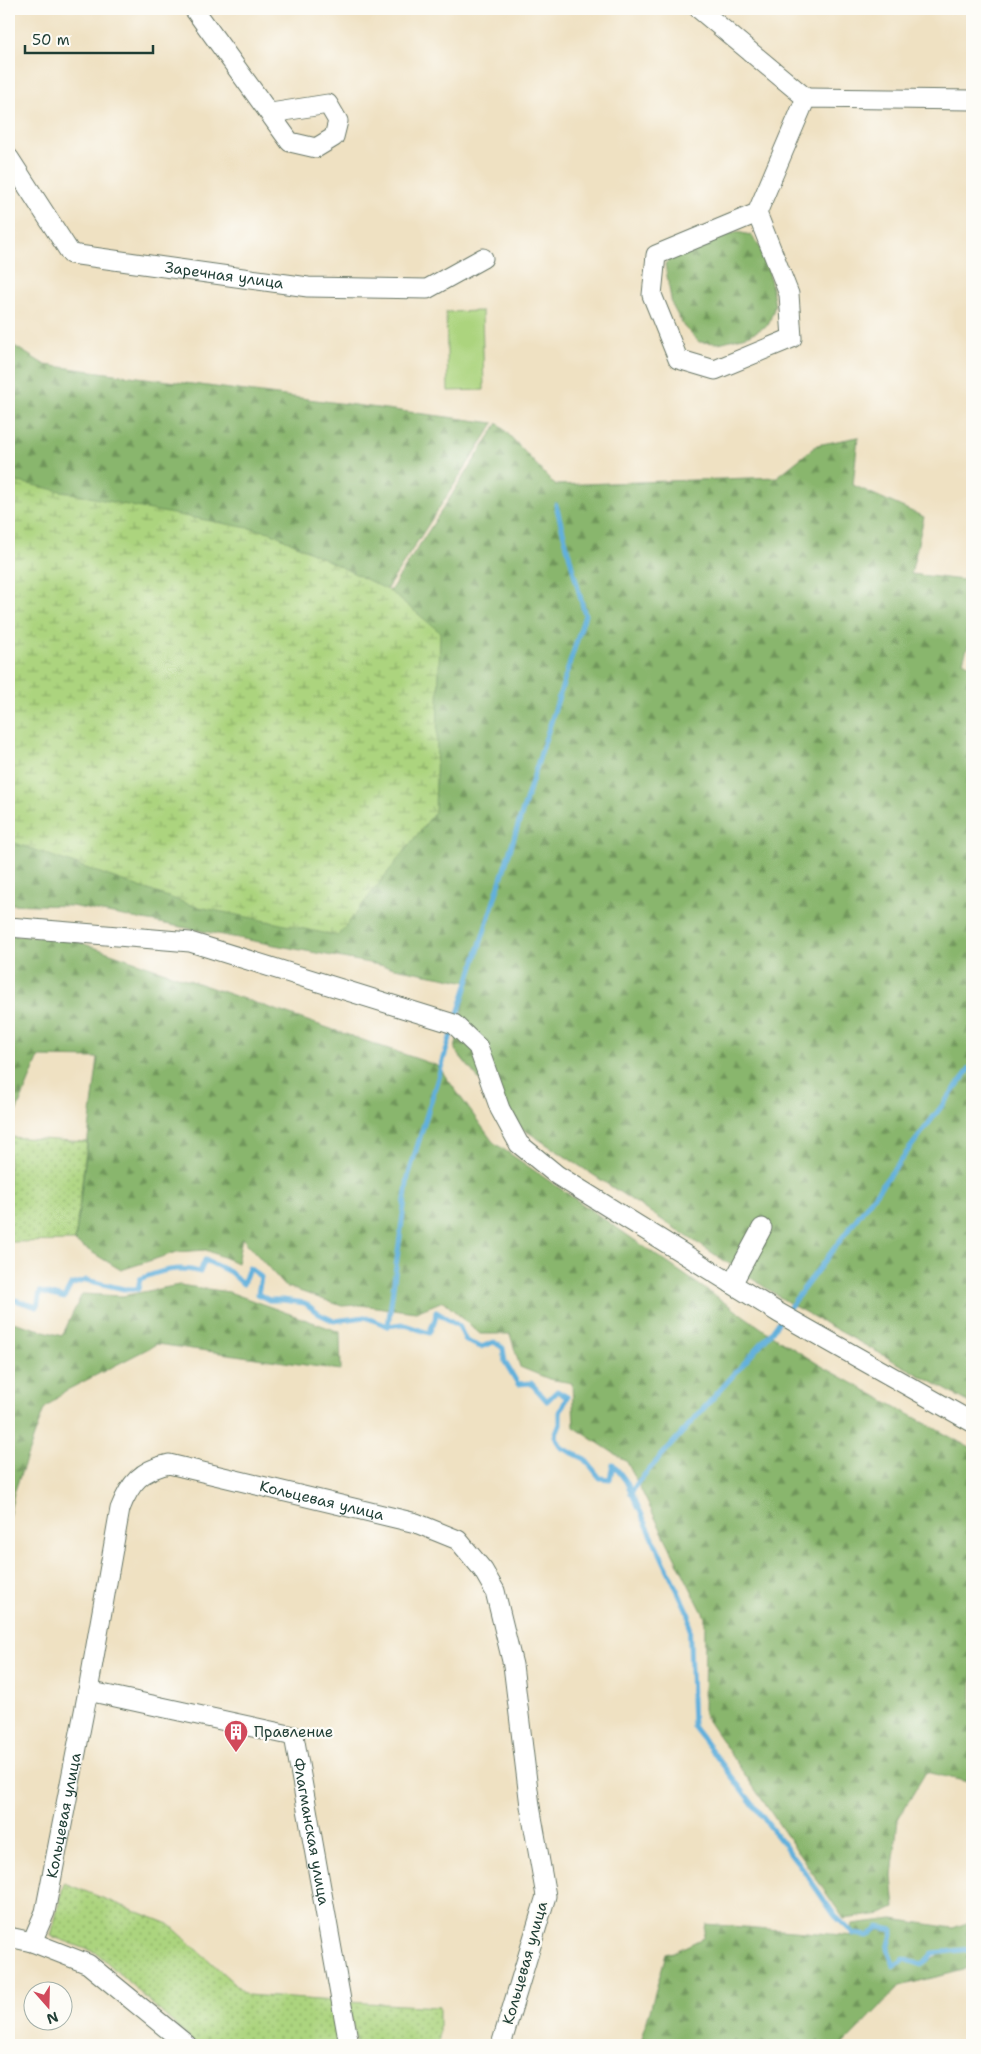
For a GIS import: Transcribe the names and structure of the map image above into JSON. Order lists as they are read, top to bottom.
{
  "streets": {
    "street": ["Заречная улица", "Кольцевая улица", "Флагманская улица"]
  },
  "crossings": [
    ["Кольцевая улица", "Флагманская улица"]
  ],
  "places": {
    "building": ["Правление"]
  },
  "scale_bar": "50 m",
  "north": "bottom"
}
